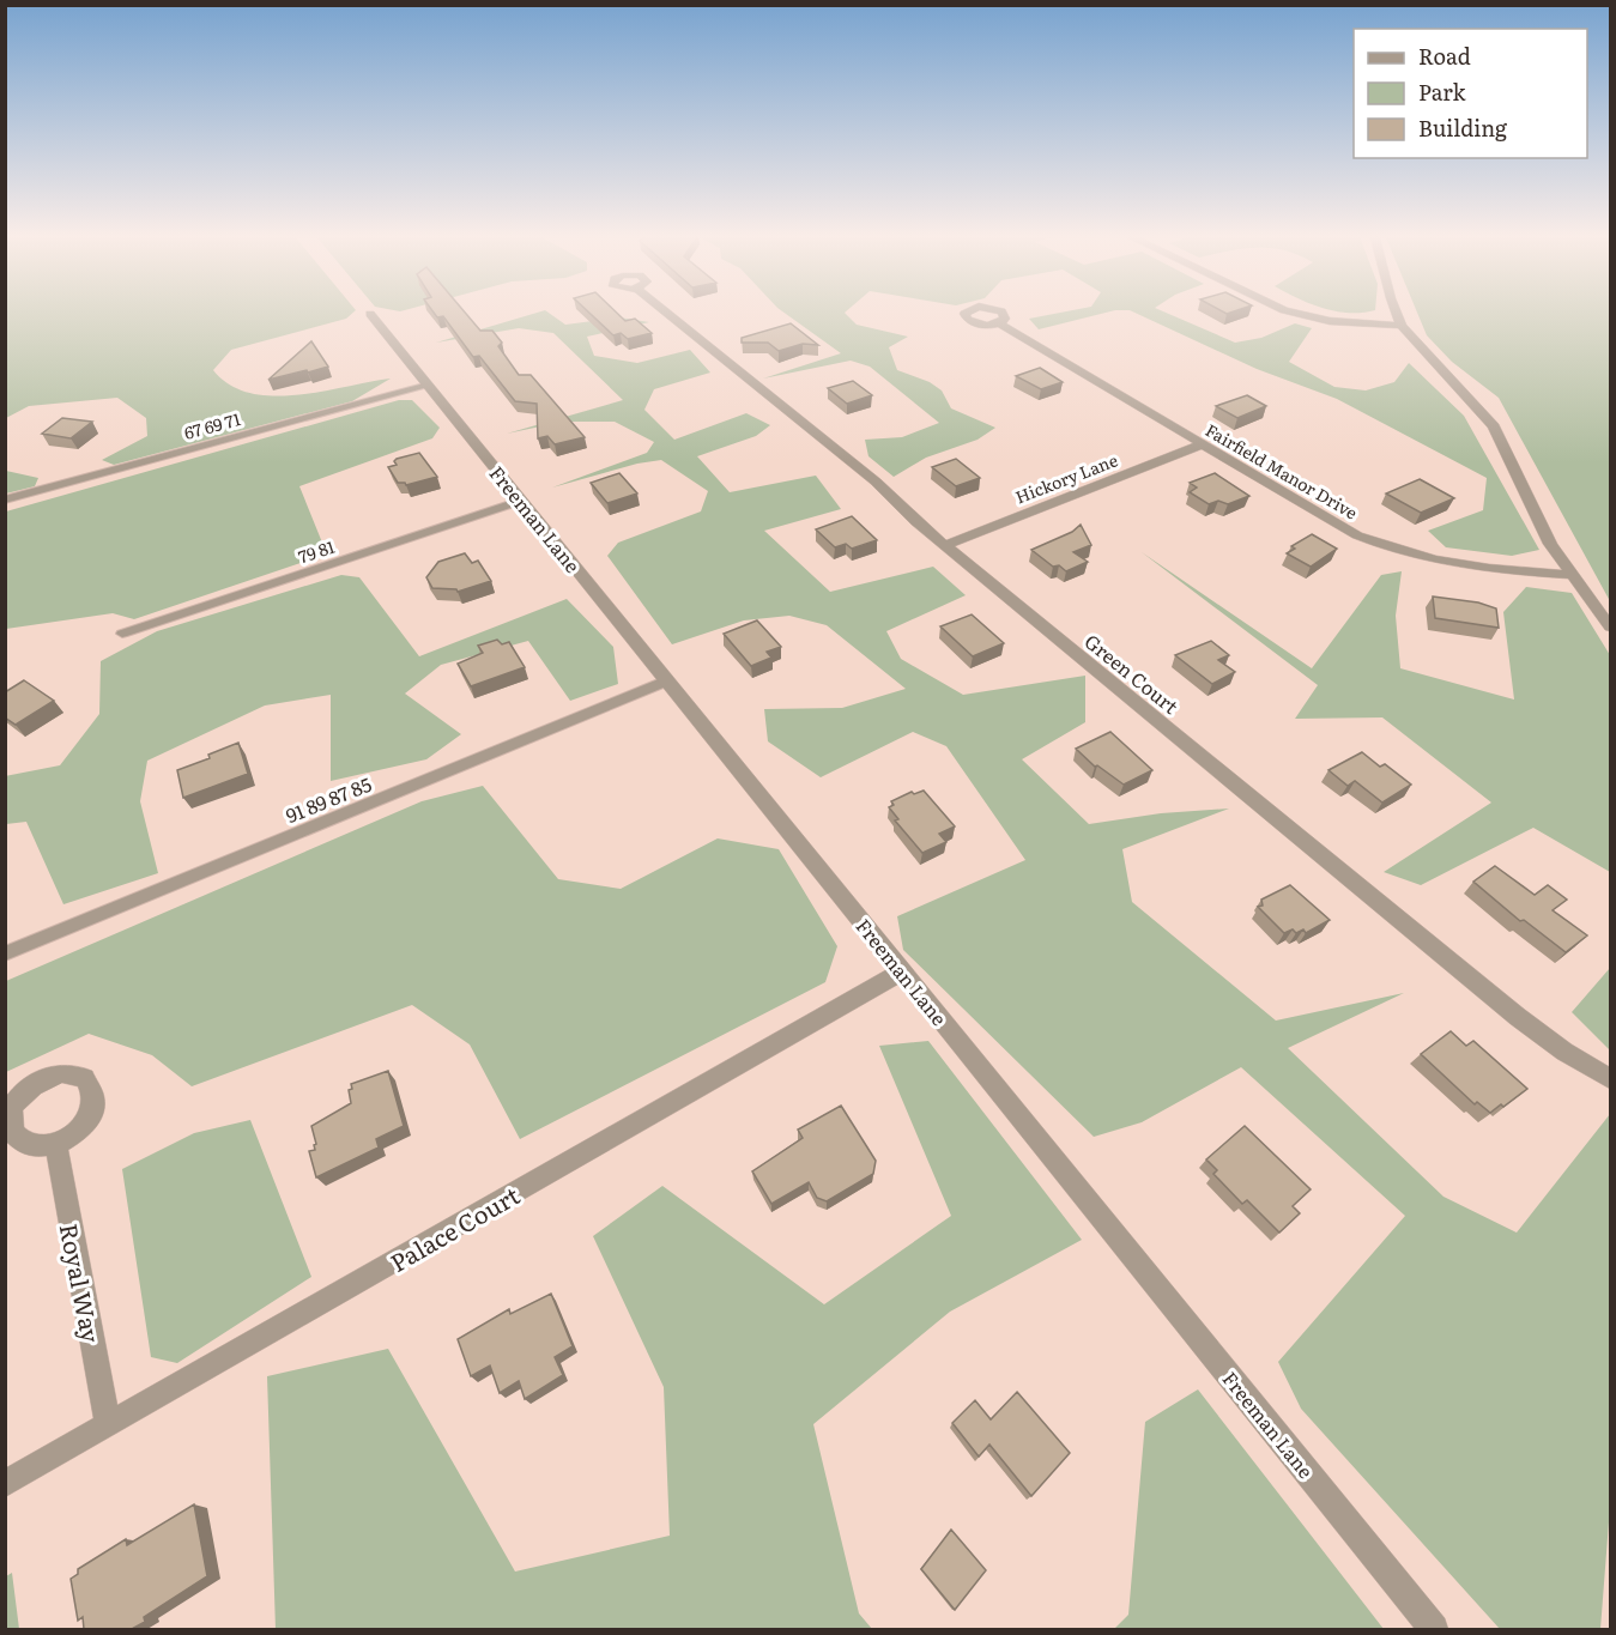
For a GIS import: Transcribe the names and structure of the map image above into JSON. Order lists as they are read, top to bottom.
{
  "streets": {
    "street": [
      "Fairfield Manor Drive",
      "Hickory Lane",
      "Freeman Lane",
      "Green Court",
      "Palace Court",
      "Royal Way"
    ],
    "lane": ["67 69 71", "79 81", "91 89 87 85"]
  },
  "crossings": [
    ["67 69 71", "Freeman Lane"],
    ["Fairfield Manor Drive", "Hickory Lane"],
    ["Hickory Lane", "Green Court"],
    ["Freeman Lane", "79 81"],
    ["Freeman Lane", "91 89 87 85"],
    ["Freeman Lane", "Palace Court"],
    ["Palace Court", "Royal Way"]
  ],
  "legend": ["Road", "Park", "Building"]
}
